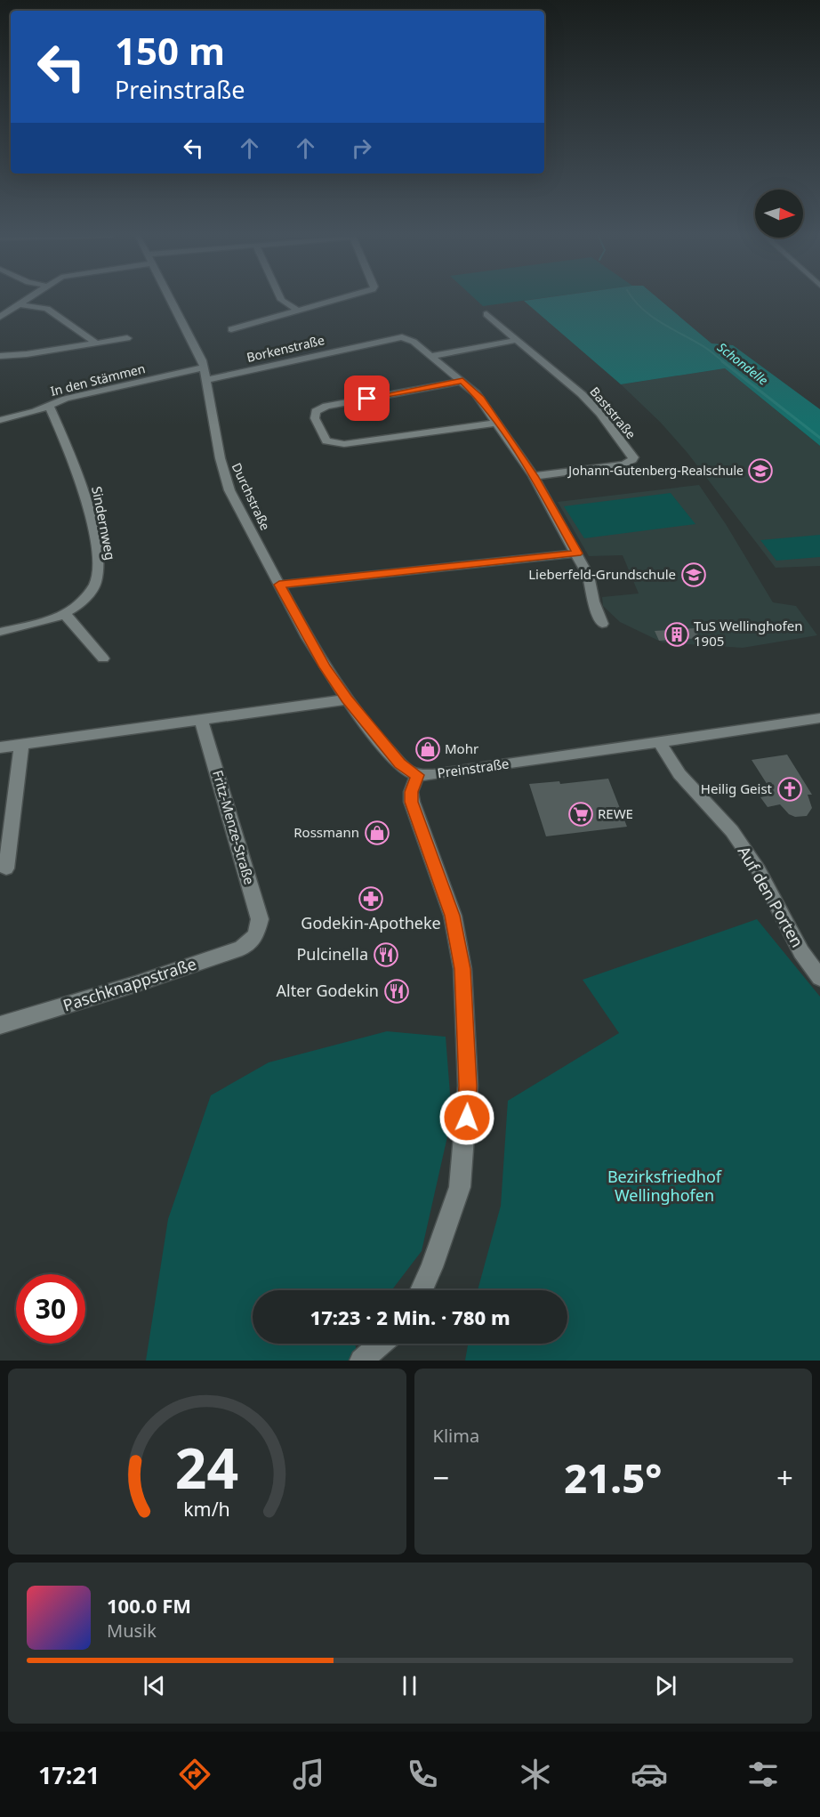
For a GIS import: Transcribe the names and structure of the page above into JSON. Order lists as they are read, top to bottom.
{
  "streets": {
    "street": [
      "Borkenstraße",
      "In den Stämmen",
      "Baststraße",
      "Durchstraße",
      "Sindernweg",
      "Preinstraße",
      "Fritz-Menze-Straße",
      "Auf den Porten",
      "Paschknappstraße"
    ]
  },
  "crossings": [
    ["Borkenstraße", "Durchstraße"],
    ["In den Stämmen", "Durchstraße"],
    ["In den Stämmen", "Sindernweg"],
    ["Durchstraße", "Preinstraße"],
    ["Preinstraße", "Auf den Porten"],
    ["Fritz-Menze-Straße", "Paschknappstraße"]
  ],
  "water": ["Schondelle"],
  "parks": ["Bezirksfriedhof Wellinghofen"],
  "places": {
    "school or university": ["Johann-Gutenberg-Realschule", "Lieberfeld-Grundschule"],
    "building": ["TuS Wellinghofen 1905"],
    "shop": ["Mohr", "Rossmann"],
    "church": ["Heilig Geist"],
    "supermarket": ["REWE"],
    "pharmacy": ["Godekin-Apotheke"],
    "restaurant": ["Pulcinella", "Alter Godekin"]
  },
  "north": "right",
  "page": {
    "turn": ["150 m", "Preinstraße"],
    "limit": "30",
    "trip": "17:23 · 2 Min. · 780 m",
    "tile": "Klima",
    "heat": ["−", "21.5°", "+"],
    "song": ["100.0 FM", "Musik"],
    "tabs": "17:21",
    "gauge": ["24", "km/h"]
  }
}
